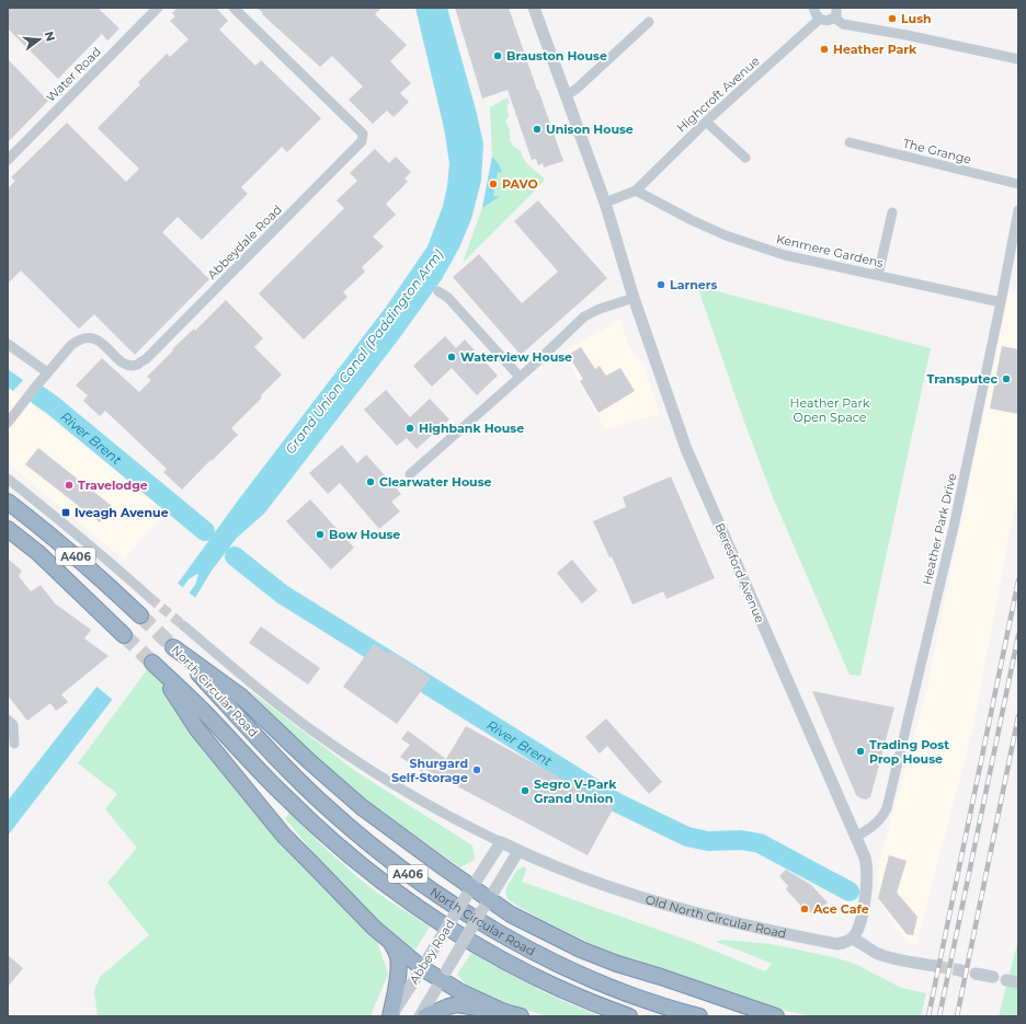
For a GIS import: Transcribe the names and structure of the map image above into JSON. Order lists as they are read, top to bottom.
{
  "streets": {
    "highway": ["A406", "North Circular Road"],
    "street": [
      "Water Road",
      "Highcroft Avenue",
      "The Grange",
      "Abbeydale Road",
      "Kenmere Gardens",
      "Heather Park Drive",
      "Beresford Avenue",
      "Old North Circular Road",
      "Abbey Road"
    ]
  },
  "crossings": [
    ["Highcroft Avenue", "Kenmere Gardens"],
    ["Kenmere Gardens", "Heather Park Drive"],
    ["Heather Park Drive", "Beresford Avenue"],
    ["Beresford Avenue", "Old North Circular Road"],
    ["North Circular Road", "Abbey Road"],
    ["Old North Circular Road", "Abbey Road"]
  ],
  "water": ["Grand Union Canal (Paddington Arm)", "River Brent"],
  "parks": ["Heather Park Open Space"],
  "places": {
    "other": [
      "Lush",
      "Heather Park",
      "Brauston House",
      "Unison House",
      "PAVO",
      "Larners",
      "Waterview House",
      "Transputec",
      "Highbank House",
      "Clearwater House",
      "Travelodge",
      "Bow House",
      "Trading Post Prop House",
      "Shurgard Self-Storage",
      "Segro V-Park Grand Union",
      "Ace Cafe"
    ],
    "transit": ["Iveagh Avenue"]
  },
  "north": "right"
}
